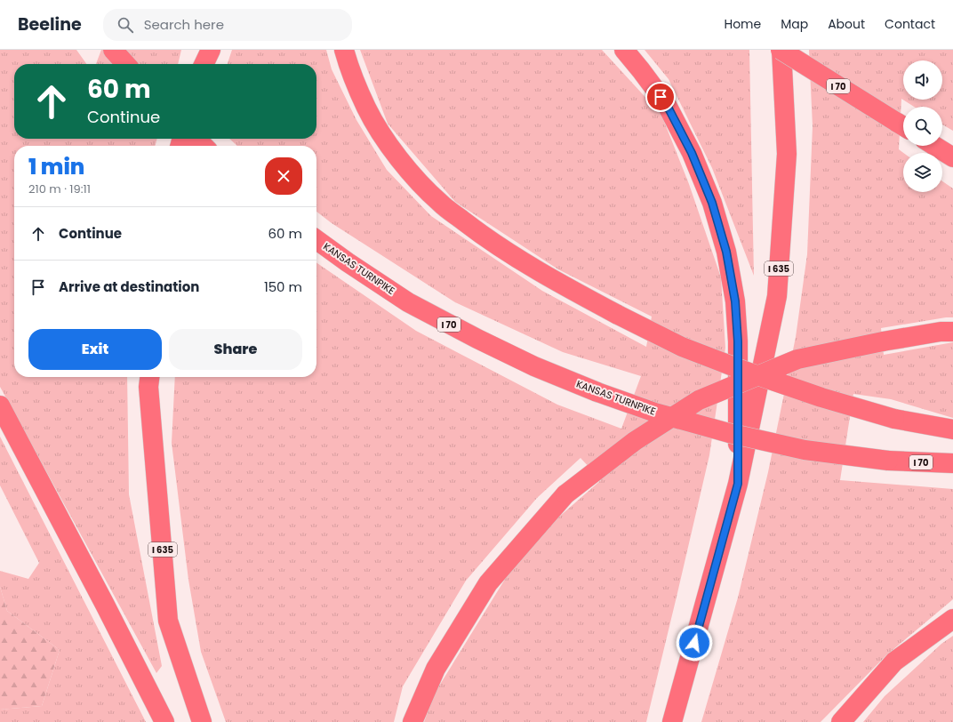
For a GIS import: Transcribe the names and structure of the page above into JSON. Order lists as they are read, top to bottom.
{
  "streets": {
    "highway": ["I 70", "KANSAS TURNPIKE", "I 635"]
  },
  "crossings": [
    ["I 70", "I 635"]
  ],
  "page": {
    "header": "Beeline",
    "search": "Search here",
    "nav": [
      "Home",
      "Map",
      "About",
      "Contact"
    ],
    "turn": ["60 m", "Continue"],
    "heading": ["1 min", "210 m · 19:11"],
    "list": [
      {
        "name": "Continue",
        "value": "60 m"
      },
      {
        "name": "Arrive at destination",
        "value": "150 m"
      }
    ],
    "buttons": ["Exit", "Share"]
  }
}
